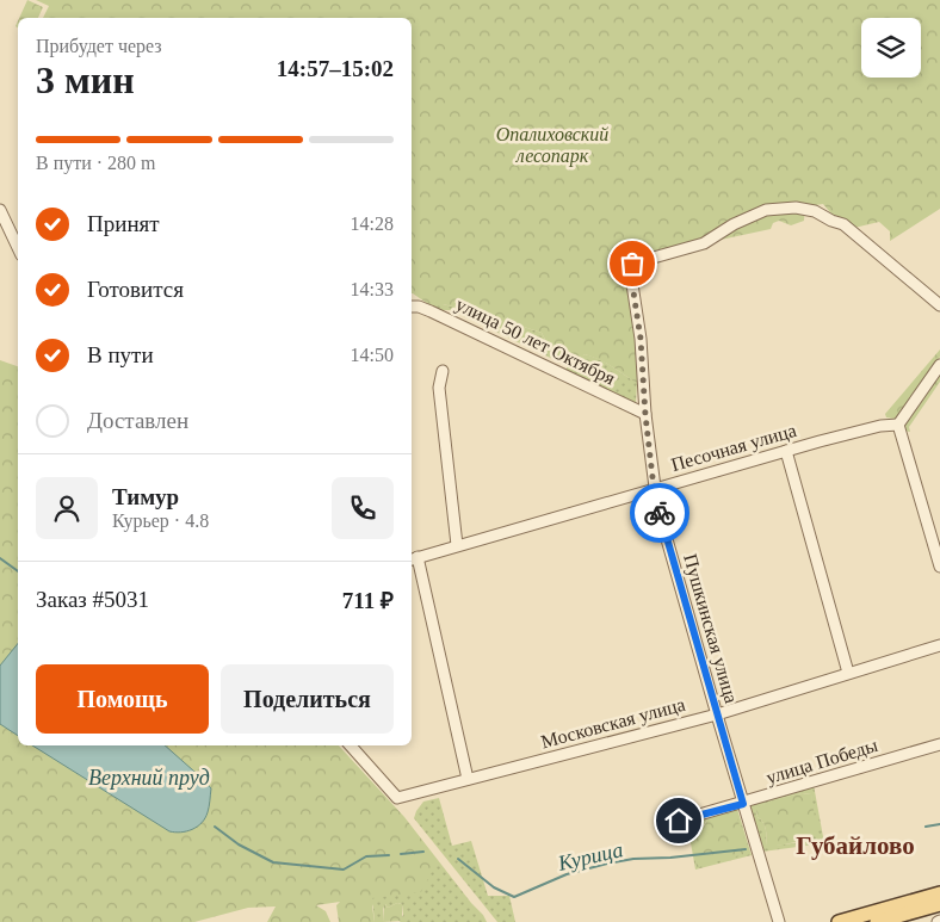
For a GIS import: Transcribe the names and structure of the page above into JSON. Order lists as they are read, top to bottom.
{
  "streets": {
    "street": [
      "улица 50 лет Октября",
      "Песочная улица",
      "Пушкинская улица",
      "Московская улица",
      "улица Победы"
    ]
  },
  "crossings": [
    ["улица 50 лет Октября", "Пушкинская улица"],
    ["Песочная улица", "Пушкинская улица"],
    ["Пушкинская улица", "Московская улица"],
    ["Пушкинская улица", "улица Победы"]
  ],
  "districts": ["Губайлово"],
  "water": ["Верхний пруд", "Курица"],
  "parks": ["Опалиховский лесопарк"],
  "page": {
    "heading": ["3 мин", "Прибудет через", "14:57–15:02"],
    "panel": [
      "Тимур",
      "Курьер · 4.8",
      "Заказ #5031",
      "711 ₽"
    ],
    "bar": "В пути · 280 m",
    "list": [
      ["Принят", "14:28"],
      ["Готовится", "14:33"],
      ["В пути", "14:50"],
      "Доставлен"
    ],
    "buttons": ["Помощь", "Поделиться"]
  }
}
